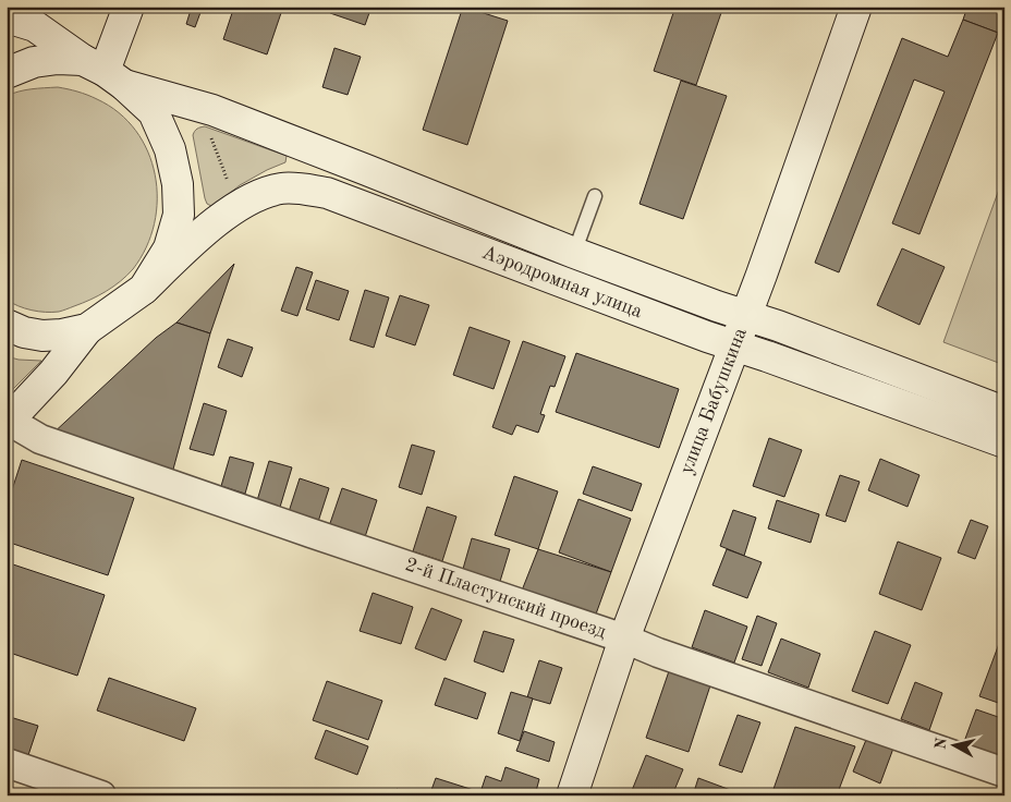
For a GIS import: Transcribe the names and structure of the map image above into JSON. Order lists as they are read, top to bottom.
{
  "streets": {
    "street": ["Аэродромная улица", "улица Бабушкина", "2-й Пластунский проезд"]
  },
  "crossings": [
    ["Аэродромная улица", "улица Бабушкина"],
    ["улица Бабушкина", "2-й Пластунский проезд"]
  ],
  "north": "left"
}
